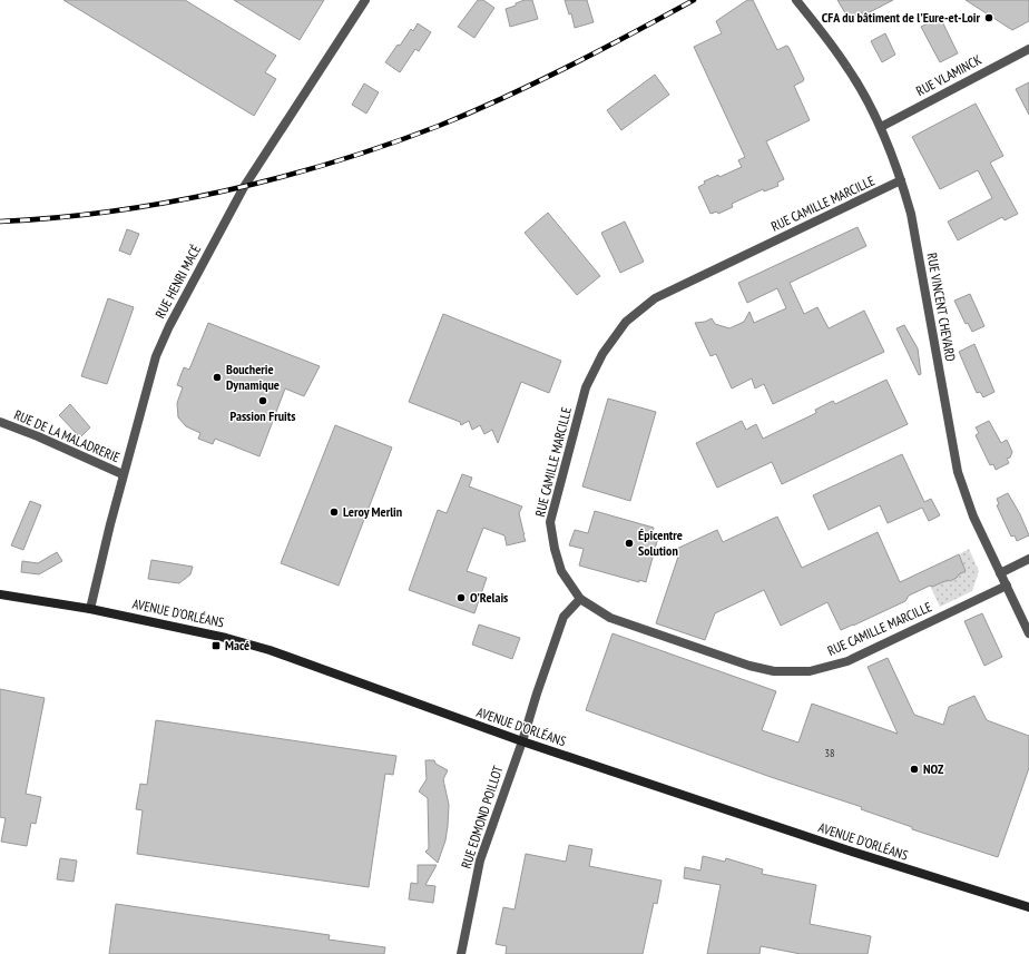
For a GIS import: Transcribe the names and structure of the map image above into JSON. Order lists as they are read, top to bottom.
{
  "streets": {
    "main road": ["AVENUE D'ORLÉANS"],
    "street": [
      "RUE VLAMINCK",
      "RUE CAMILLE MARCILLE",
      "RUE HENRI MACÉ",
      "RUE VINCENT CHEVARD",
      "RUE DE LA MALADRERIE",
      "RUE EDMOND POILLOT"
    ]
  },
  "crossings": [
    ["RUE VLAMINCK", "RUE VINCENT CHEVARD"],
    ["RUE CAMILLE MARCILLE", "RUE VINCENT CHEVARD"],
    ["RUE CAMILLE MARCILLE", "RUE EDMOND POILLOT"],
    ["RUE HENRI MACÉ", "RUE DE LA MALADRERIE"],
    ["RUE HENRI MACÉ", "AVENUE D'ORLÉANS"],
    ["AVENUE D'ORLÉANS", "RUE EDMOND POILLOT"]
  ],
  "places": {
    "other": [
      "CFA du bâtiment de l'Eure-et-Loir",
      "Boucherie Dynamique",
      "Passion Fruits",
      "Leroy Merlin",
      "Épicentre Solution",
      "O'Relais",
      "NOZ"
    ],
    "transit": ["Macé"]
  },
  "house_numbers": ["38"]
}
